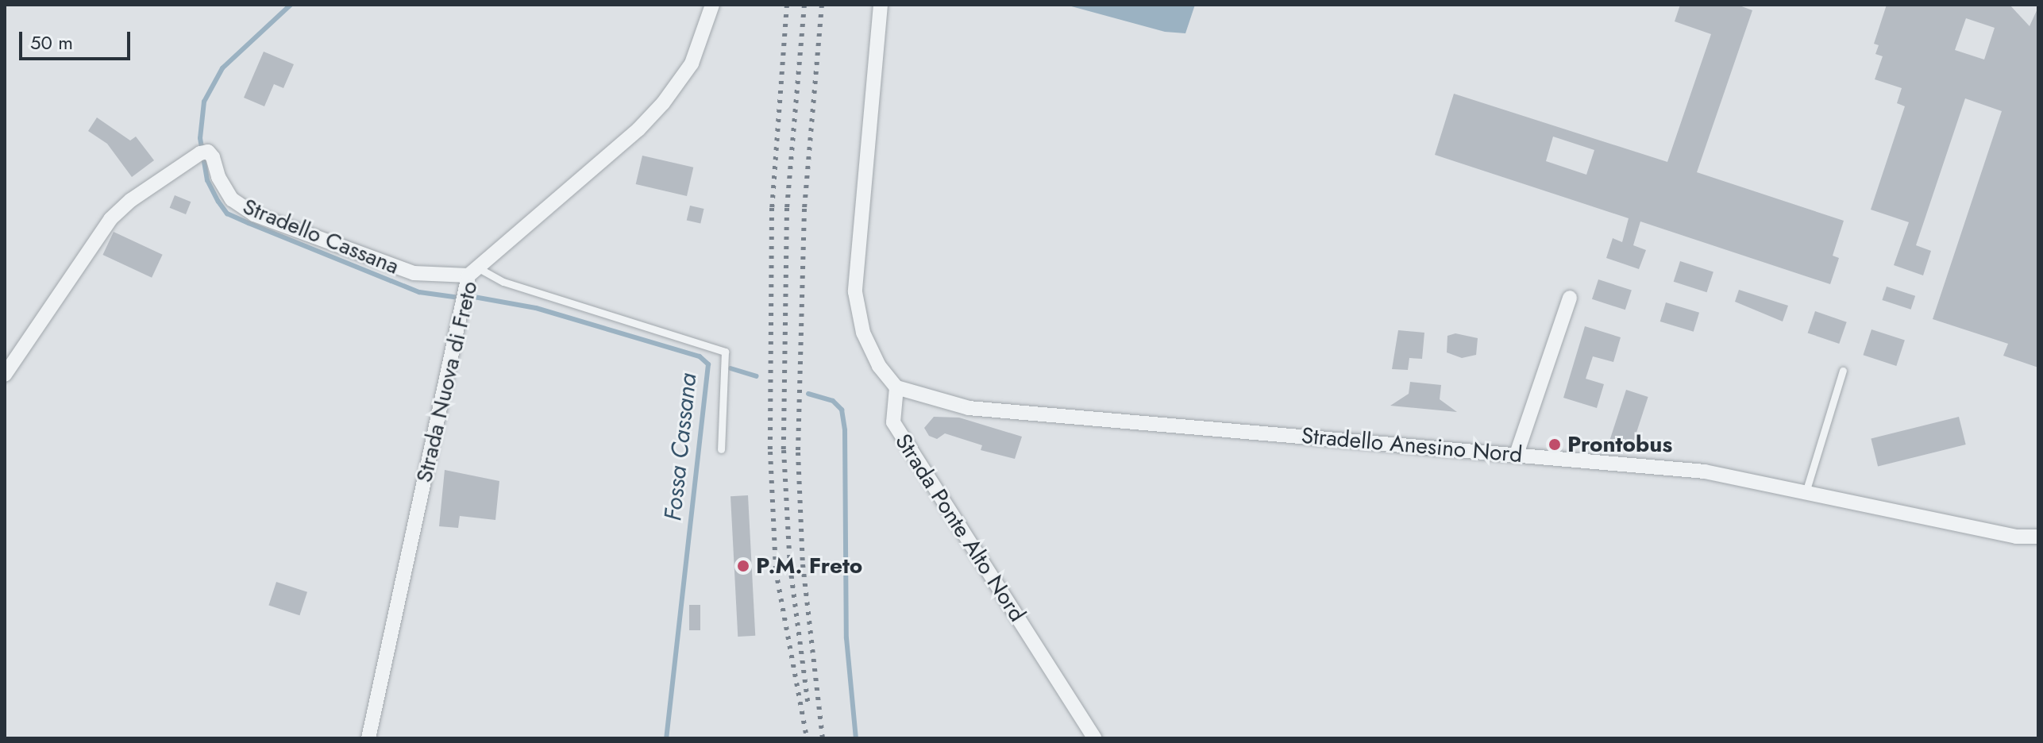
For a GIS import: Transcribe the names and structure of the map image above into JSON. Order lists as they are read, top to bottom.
{
  "streets": {
    "street": [
      "Stradello Cassana",
      "Strada Nuova di Freto",
      "Stradello Anesino Nord",
      "Strada Ponte Alto Nord"
    ]
  },
  "crossings": [
    ["Stradello Cassana", "Strada Nuova di Freto"],
    ["Stradello Anesino Nord", "Strada Ponte Alto Nord"]
  ],
  "water": ["Fossa Cassana"],
  "places": ["Prontobus", "P.M. Freto"],
  "scale_bar": "50 m"
}
